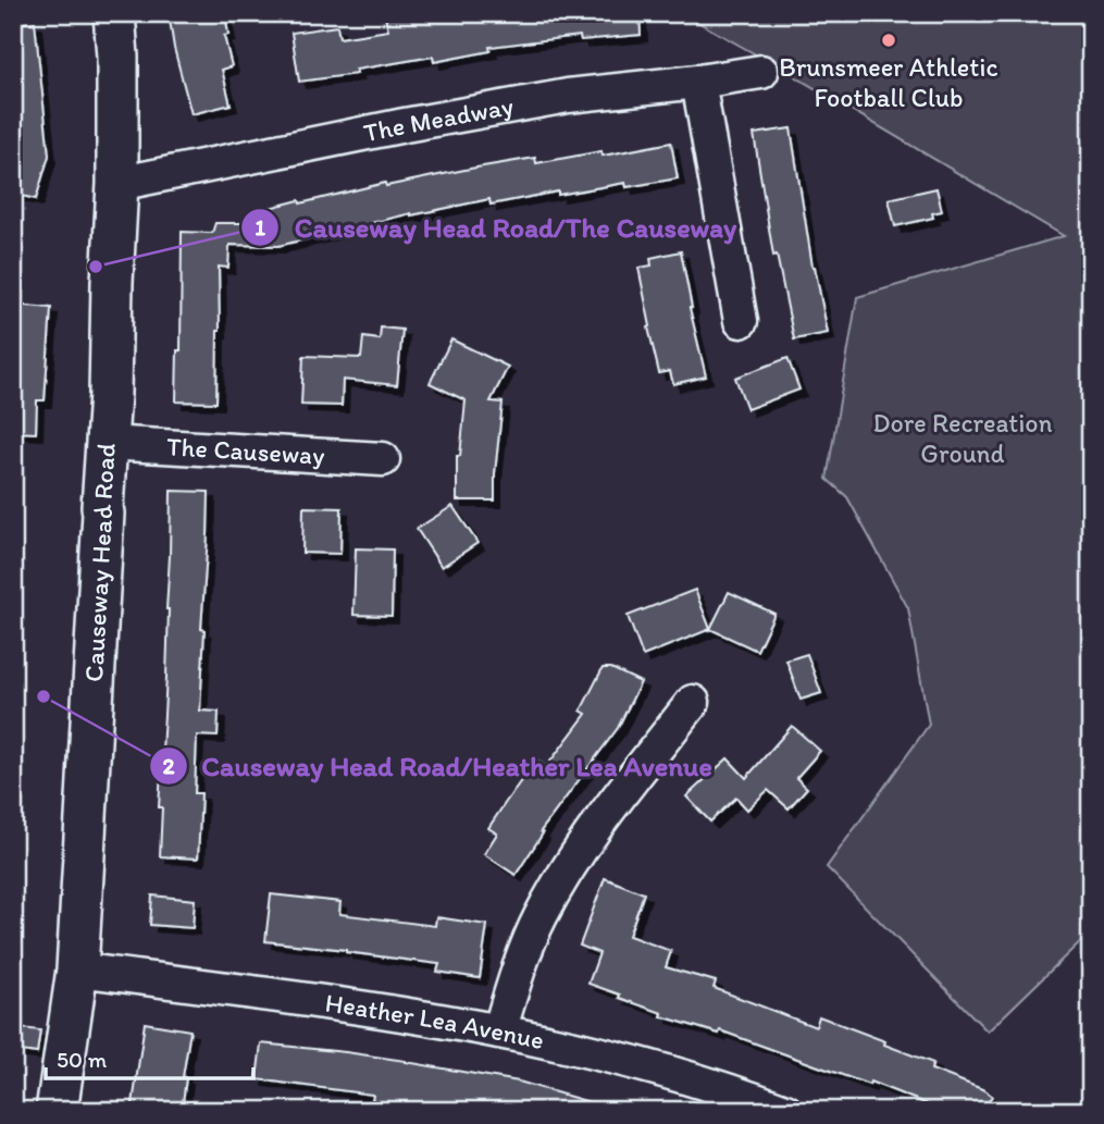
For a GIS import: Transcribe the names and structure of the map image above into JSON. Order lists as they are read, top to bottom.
{
  "streets": {
    "street": [
      "The Meadway",
      "The Causeway",
      "Causeway Head Road",
      "Heather Lea Avenue"
    ]
  },
  "crossings": [
    ["The Meadway", "Causeway Head Road"],
    ["The Causeway", "Causeway Head Road"],
    ["Causeway Head Road", "Heather Lea Avenue"]
  ],
  "parks": ["Dore Recreation Ground"],
  "places": ["Brunsmeer Athletic Football Club", "Causeway Head Road/The Causeway", "Causeway Head Road/Heather Lea Avenue"],
  "scale_bar": "50 m"
}
